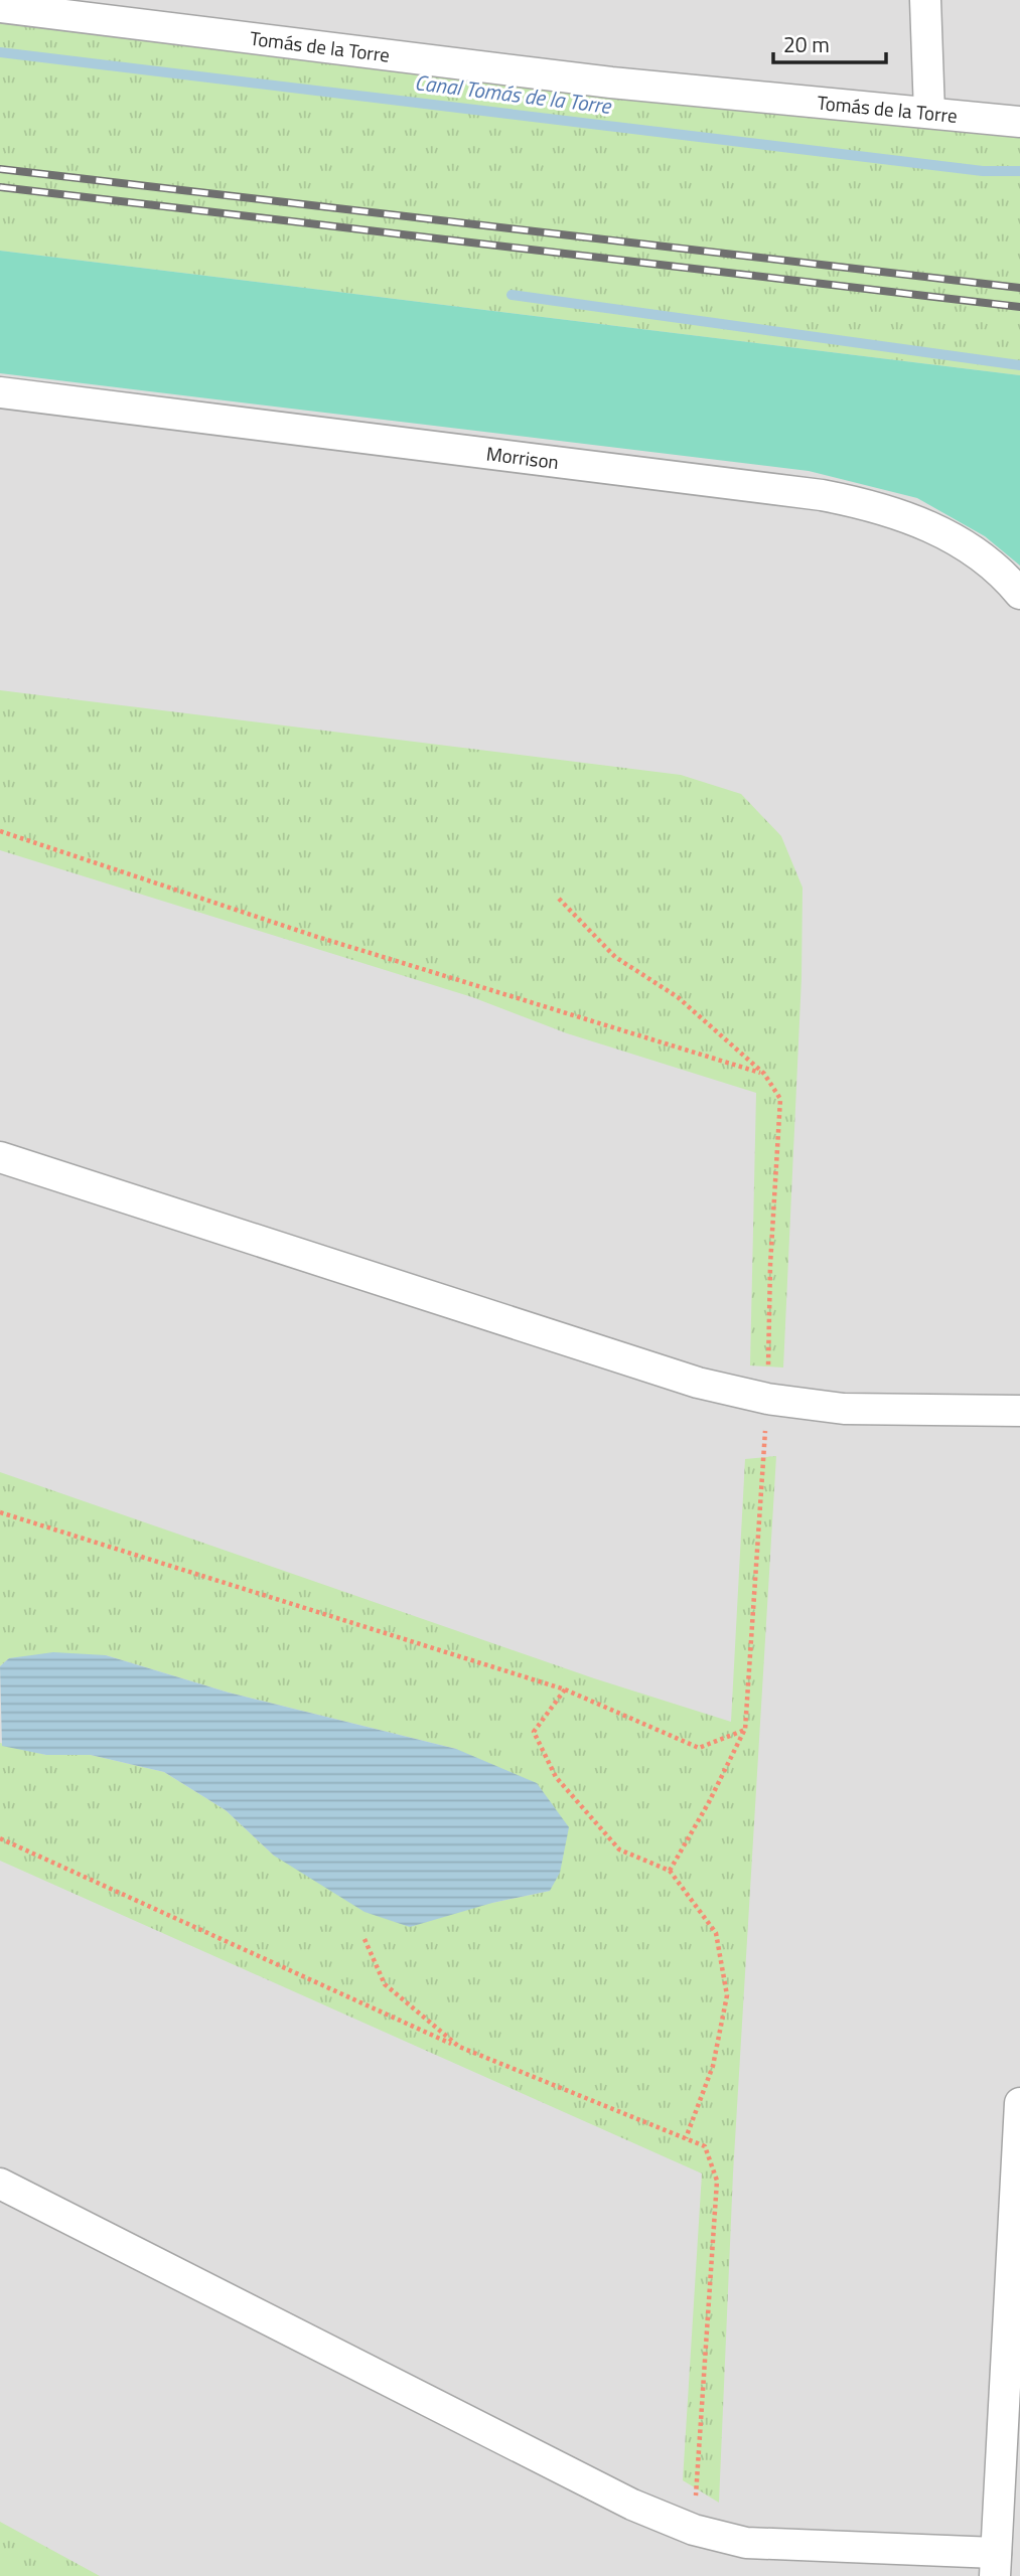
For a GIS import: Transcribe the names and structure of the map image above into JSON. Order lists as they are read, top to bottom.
{
  "streets": {
    "street": ["Tomás de la Torre", "Morrison"]
  },
  "water": ["Canal Tomás de la Torre"],
  "scale_bar": "20 m"
}
